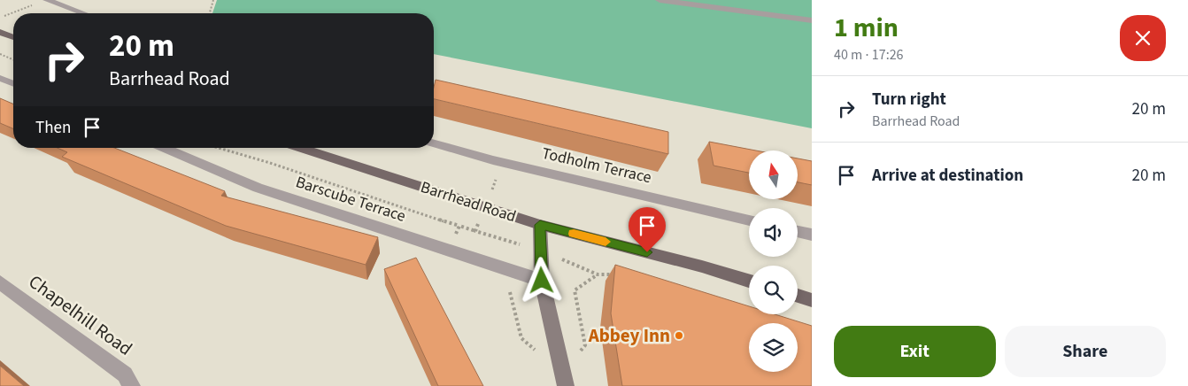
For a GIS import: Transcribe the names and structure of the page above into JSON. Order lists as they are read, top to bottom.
{
  "streets": {
    "main road": ["Barrhead Road"],
    "street": ["Todholm Terrace", "Barscube Terrace", "Chapelhill Road"]
  },
  "places": ["Abbey Inn"],
  "north": "top",
  "page": {
    "heading": ["1 min", "40 m · 17:26"],
    "turn": ["20 m", "Barrhead Road"],
    "list": [
      {
        "name": "Turn right",
        "note": "Barrhead Road",
        "value": "20 m"
      },
      {
        "name": "Arrive at destination",
        "value": "20 m"
      }
    ],
    "then": "Then",
    "buttons": ["Exit", "Share"]
  }
}
